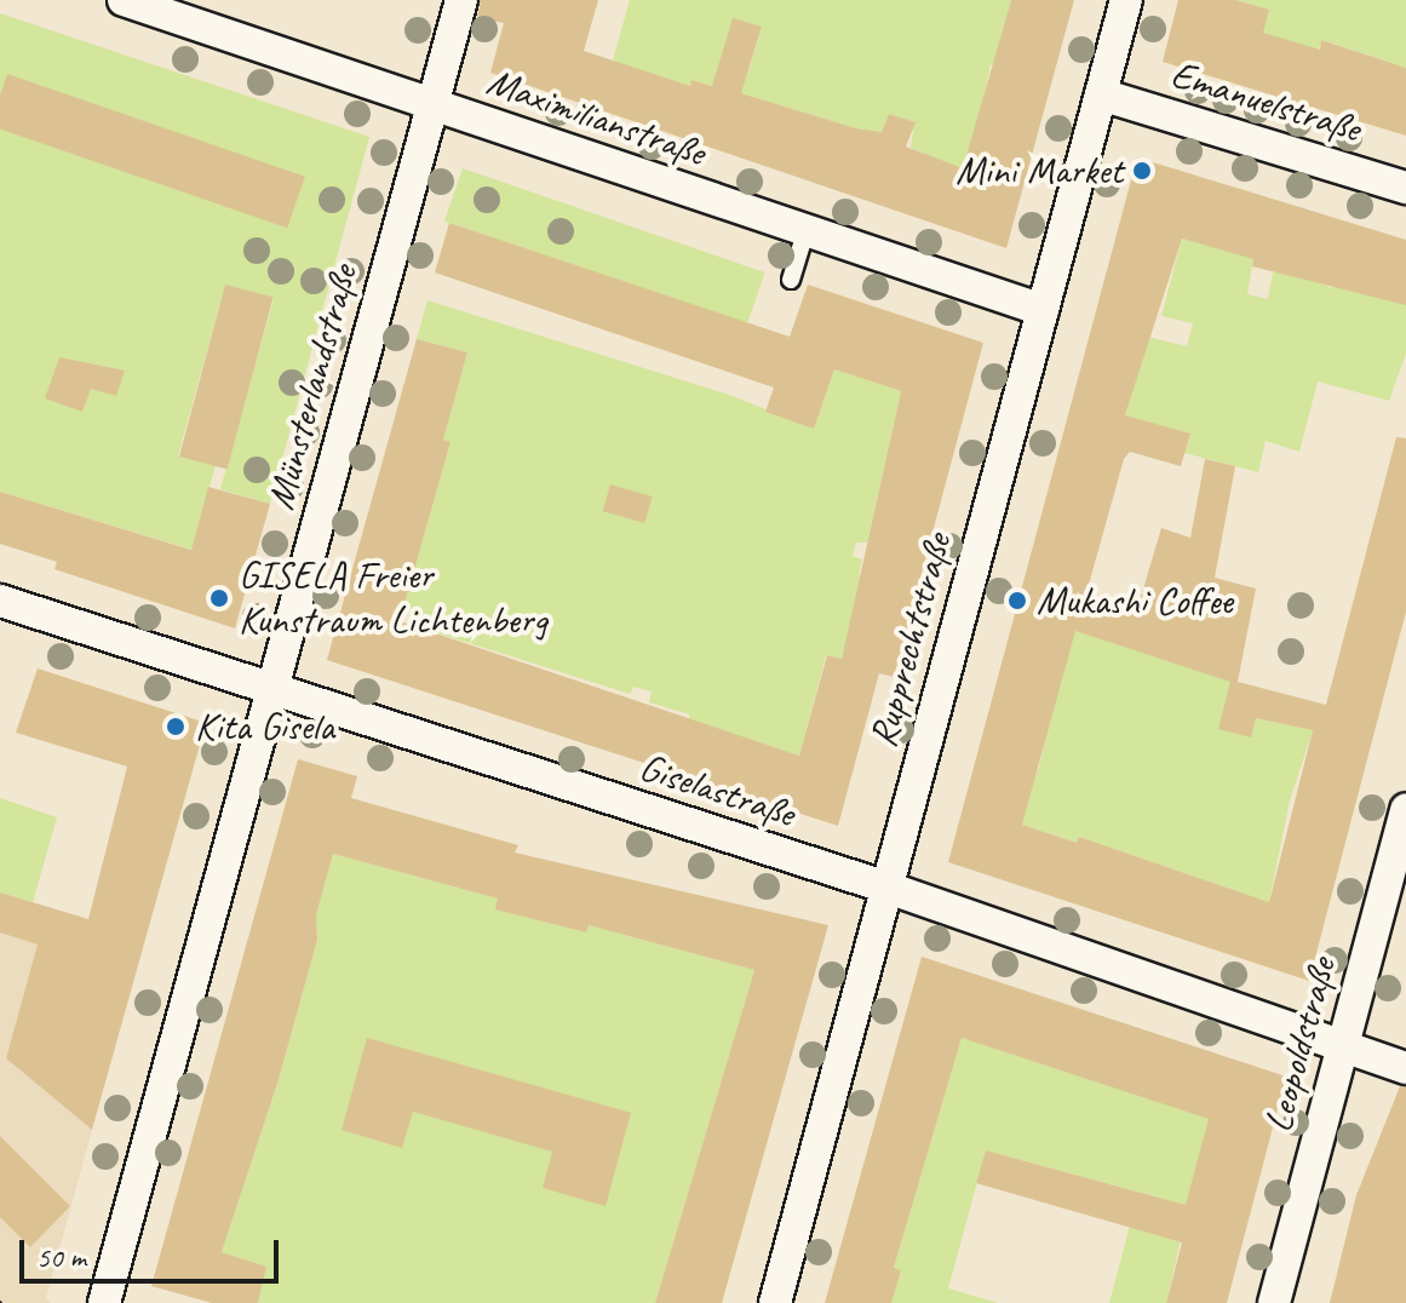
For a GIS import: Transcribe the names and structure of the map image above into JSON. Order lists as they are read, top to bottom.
{
  "streets": {
    "street": [
      "Emanuelstraße",
      "Maximilianstraße",
      "Münsterlandstraße",
      "Rupprechtstraße",
      "Giselastraße",
      "Leopoldstraße"
    ]
  },
  "crossings": [
    ["Emanuelstraße", "Rupprechtstraße"],
    ["Maximilianstraße", "Münsterlandstraße"],
    ["Maximilianstraße", "Rupprechtstraße"],
    ["Münsterlandstraße", "Giselastraße"],
    ["Rupprechtstraße", "Giselastraße"],
    ["Giselastraße", "Leopoldstraße"]
  ],
  "places": [
    "Mini Market",
    "GISELA Freier Kunstraum Lichtenberg",
    "Mukashi Coffee",
    "Kita Gisela"
  ],
  "scale_bar": "50 m"
}
